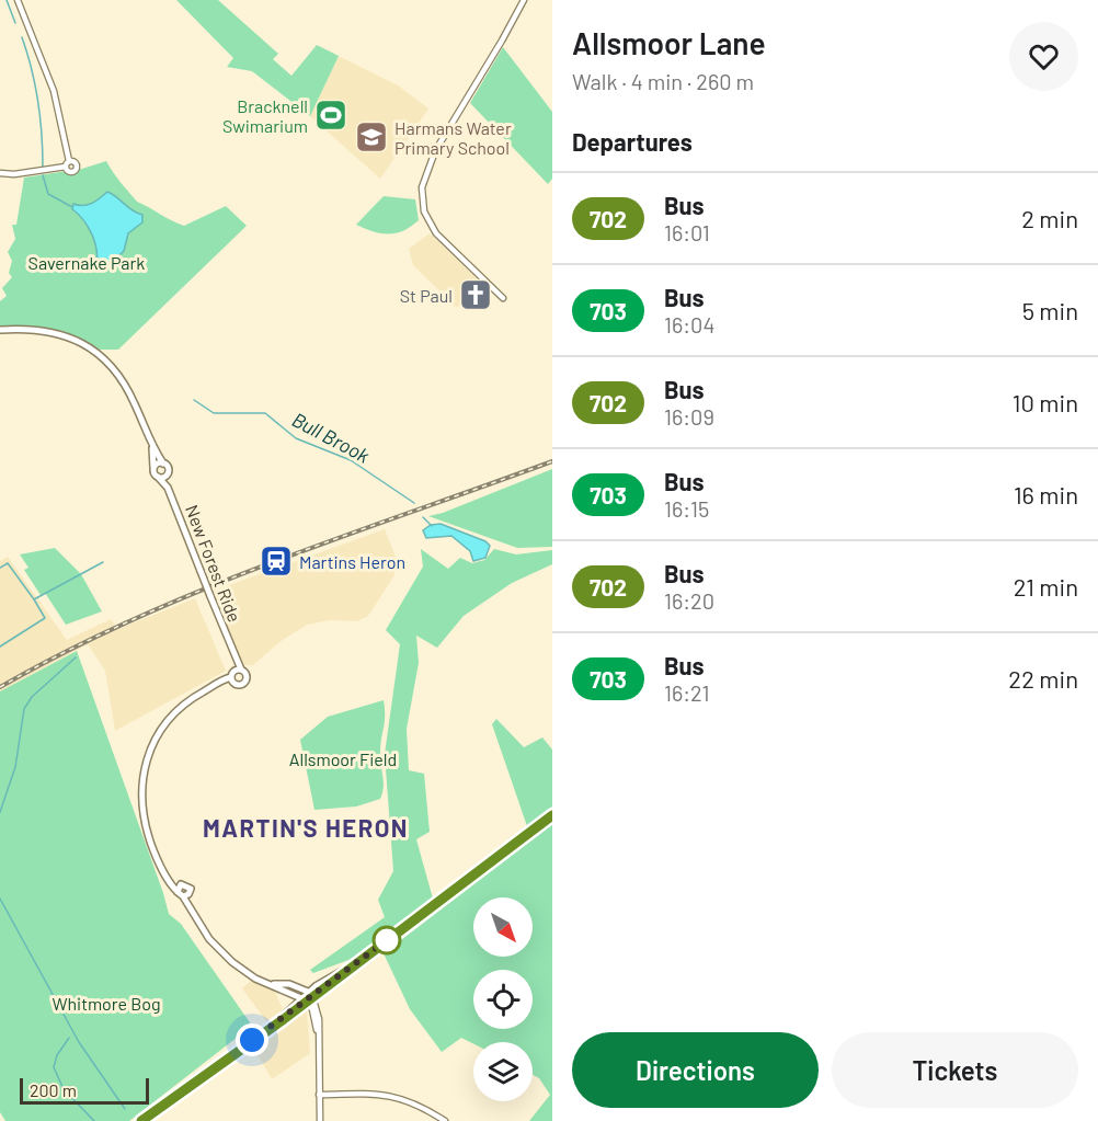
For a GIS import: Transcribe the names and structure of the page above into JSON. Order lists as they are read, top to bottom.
{
  "streets": {
    "main road": ["New Forest Ride"]
  },
  "districts": ["MARTIN'S HERON"],
  "water": ["Bull Brook"],
  "parks": ["Savernake Park", "Allsmoor Field", "Whitmore Bog"],
  "places": {
    "sports": ["Bracknell Swimarium"],
    "school or university": ["Harmans Water Primary School"],
    "church": ["St Paul"],
    "station": ["Martins Heron"]
  },
  "lines": ["bus line 702"],
  "scale_bar": "200 m",
  "north": "bottom right",
  "page": {
    "heading": [
      ["Allsmoor Lane", "Walk · 4 min · 260 m"],
      "Departures"
    ],
    "list": [
      {
        "mark": "702",
        "name": "Bus",
        "note": "16:01",
        "value": "2 min"
      },
      {
        "mark": "703",
        "name": "Bus",
        "note": "16:04",
        "value": "5 min"
      },
      {
        "mark": "702",
        "name": "Bus",
        "note": "16:09",
        "value": "10 min"
      },
      {
        "mark": "703",
        "name": "Bus",
        "note": "16:15",
        "value": "16 min"
      },
      {
        "mark": "702",
        "name": "Bus",
        "note": "16:20",
        "value": "21 min"
      },
      {
        "mark": "703",
        "name": "Bus",
        "note": "16:21",
        "value": "22 min"
      }
    ],
    "buttons": ["Directions", "Tickets"],
    "scale": "200 m"
  }
}
